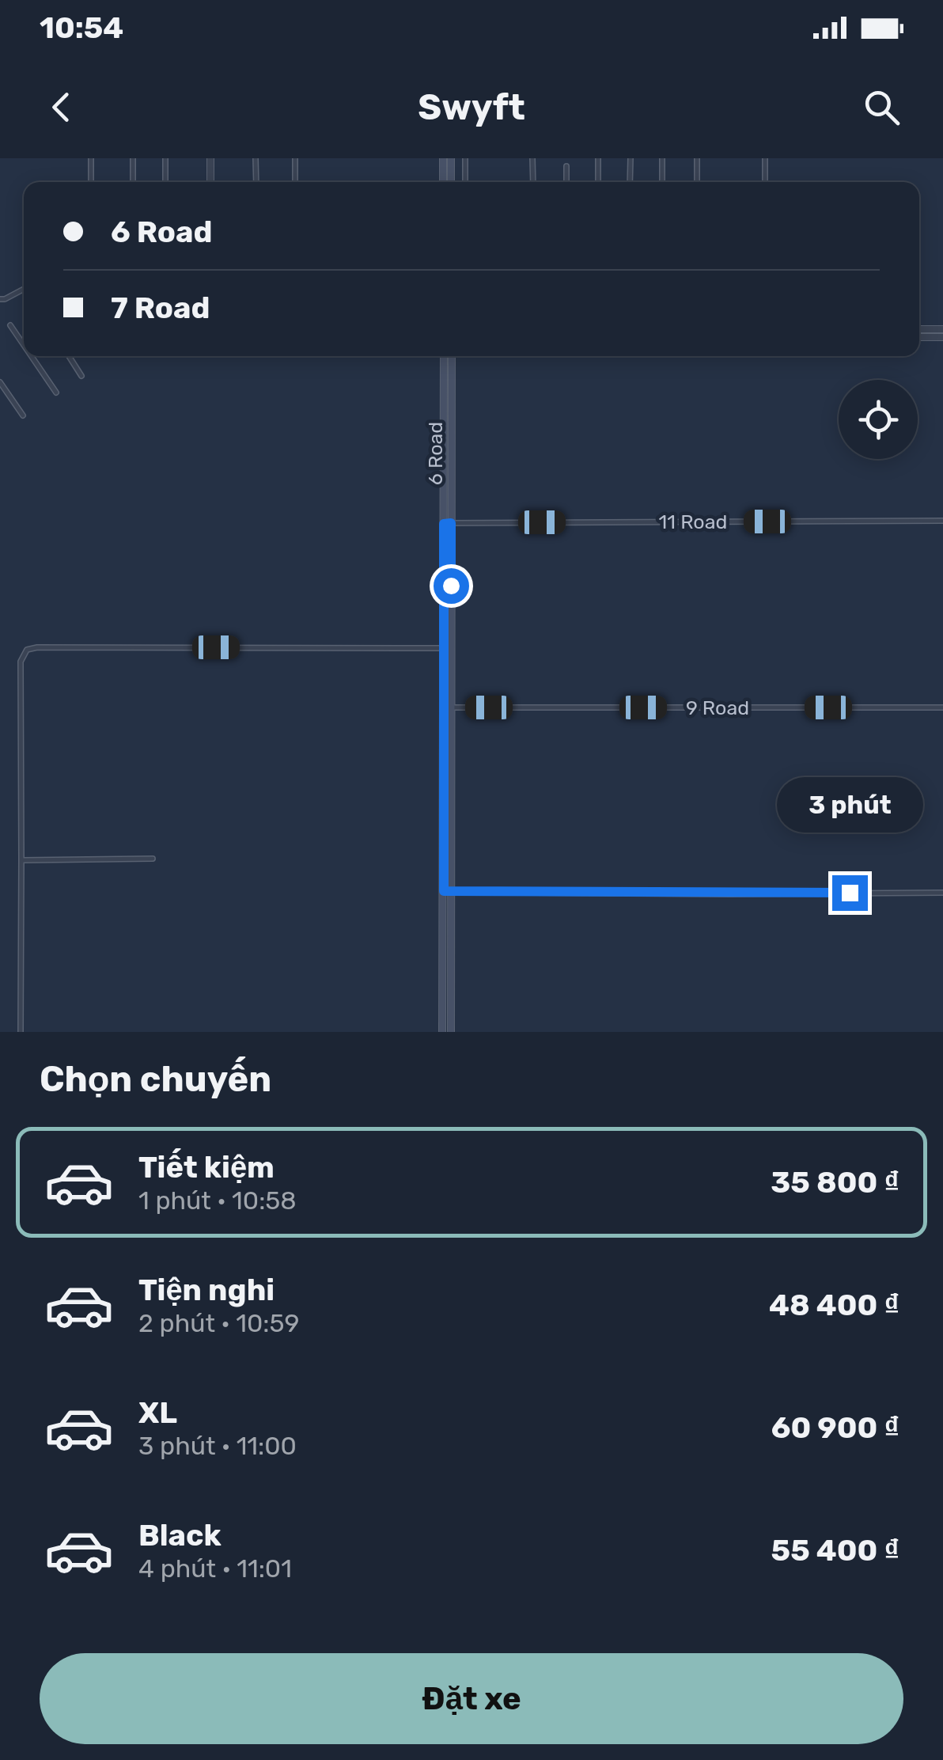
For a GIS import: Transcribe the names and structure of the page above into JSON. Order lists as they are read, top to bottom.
{
  "streets": {
    "main road": ["6 Road"],
    "street": ["11 Road", "9 Road"]
  },
  "crossings": [
    ["6 Road", "11 Road"],
    ["6 Road", "9 Road"]
  ],
  "page": {
    "status": "10:54",
    "header": "Swyft",
    "banner": ["6 Road", "7 Road"],
    "bubble": "3 phút",
    "heading": "Chọn chuyến",
    "list": [
      {
        "name": "Tiết kiệm",
        "note": "1 phút · 10:58",
        "value": "35 800 ₫"
      },
      {
        "name": "Tiện nghi",
        "note": "2 phút · 10:59",
        "value": "48 400 ₫"
      },
      {
        "name": "XL",
        "note": "3 phút · 11:00",
        "value": "60 900 ₫"
      },
      {
        "name": "Black",
        "note": "4 phút · 11:01",
        "value": "55 400 ₫"
      }
    ],
    "buttons": "Đặt xe"
  }
}
